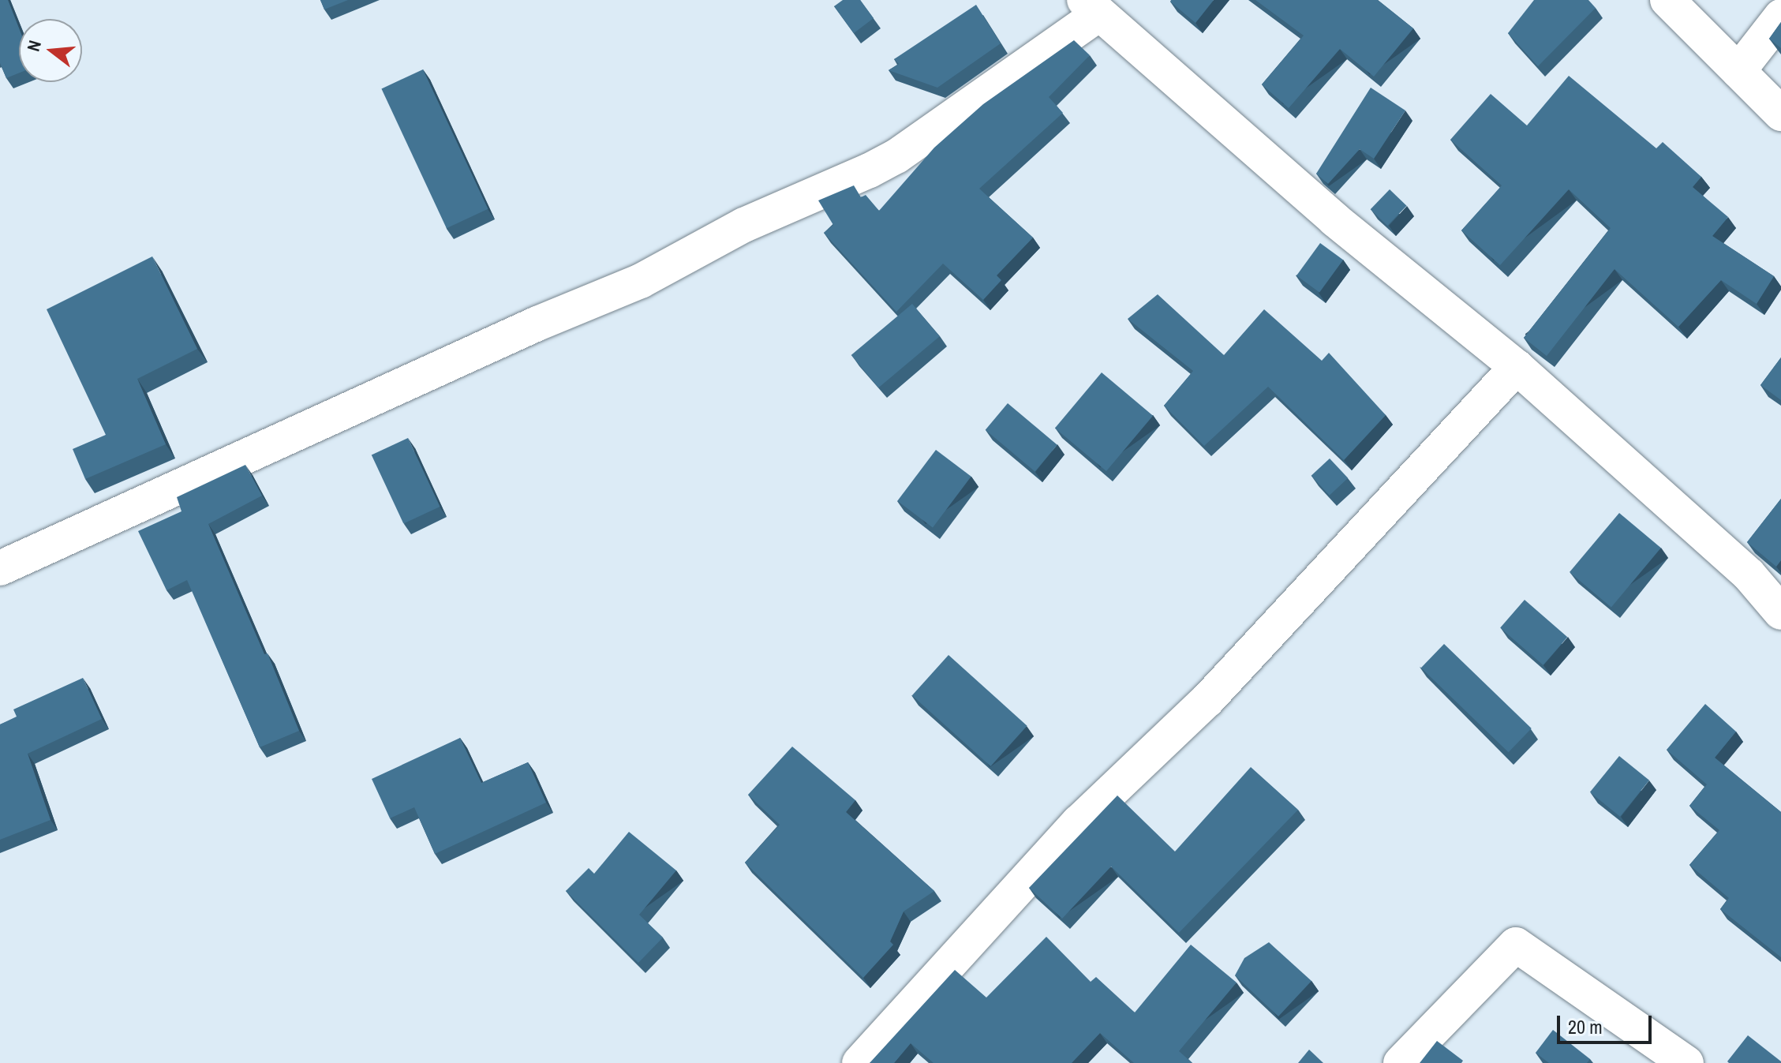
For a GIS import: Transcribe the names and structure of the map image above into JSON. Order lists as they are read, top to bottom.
{
  "scale_bar": "20 m",
  "north": "left"
}
